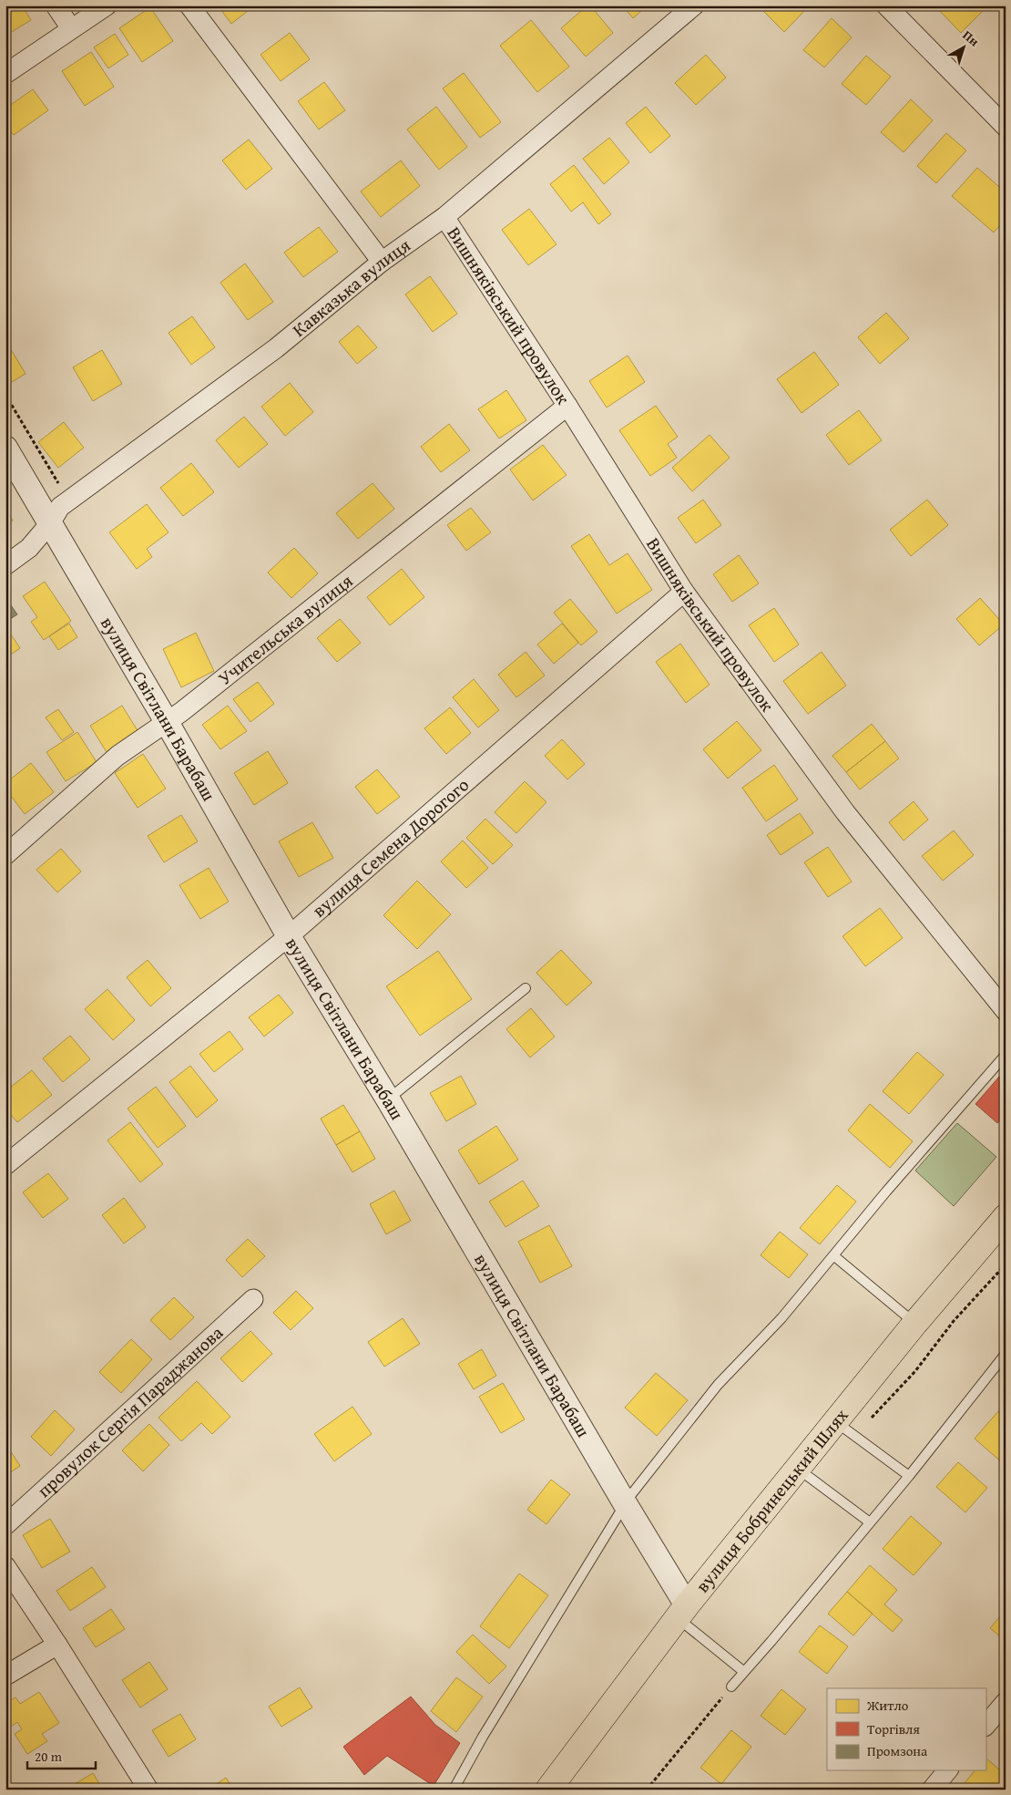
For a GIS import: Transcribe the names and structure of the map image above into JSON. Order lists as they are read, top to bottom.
{
  "streets": {
    "main road": ["вулиця Бобринецький Шлях"],
    "street": [
      "Кавказька вулиця",
      "Вишняківський провулок",
      "Учительська вулиця",
      "вулиця Світлани Барабаш",
      "вулиця Семена Дорогого",
      "провулок Сергія Параджанова"
    ]
  },
  "crossings": [
    ["Кавказька вулиця", "Вишняківський провулок"],
    ["Кавказька вулиця", "вулиця Світлани Барабаш"],
    ["Вишняківський провулок", "Учительська вулиця"],
    ["Вишняківський провулок", "вулиця Семена Дорогого"],
    ["Учительська вулиця", "вулиця Світлани Барабаш"],
    ["вулиця Світлани Барабаш", "вулиця Семена Дорогого"],
    ["вулиця Світлани Барабаш", "вулиця Бобринецький Шлях"]
  ],
  "legend": ["Житло", "Торгівля", "Промзона"],
  "scale_bar": "20 m",
  "north": "top right"
}
